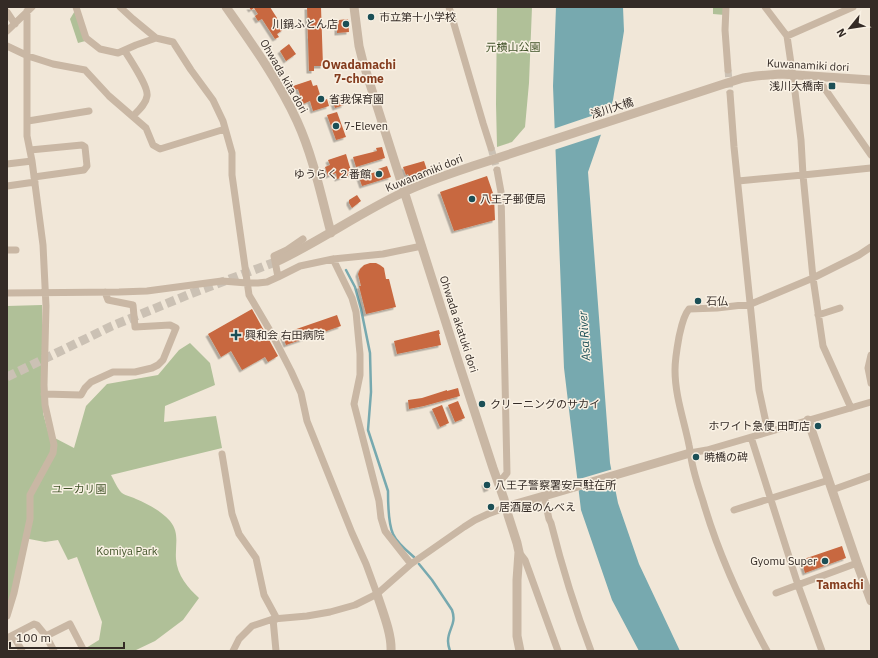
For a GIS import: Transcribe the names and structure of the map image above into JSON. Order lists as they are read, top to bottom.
{
  "streets": {
    "street": [
      "Kuwanamiki dori",
      "Ohwada kita dori",
      "浅川大橋",
      "Ohwada akatuki dori"
    ]
  },
  "crossings": [
    ["Kuwanamiki dori", "Ohwada kita dori"],
    ["Kuwanamiki dori", "浅川大橋"],
    ["Kuwanamiki dori", "Ohwada akatuki dori"]
  ],
  "districts": ["Owadamachi 7-chome", "Tamachi"],
  "water": ["Asa River"],
  "parks": ["元横山公園", "ユーカリ園", "Komiya Park"],
  "places": {
    "other": [
      "市立第十小学校",
      "川鍋ふとん店",
      "省我保育園",
      "7-Eleven",
      "ゆうらく２番館",
      "八王子郵便局",
      "石仏",
      "クリーニングのサカイ",
      "ホワイト急便 田町店",
      "暁橋の碑",
      "八王子警察署安戸駐在所",
      "居酒屋のんべえ",
      "Gyomu Super"
    ],
    "transit": ["浅川大橋南"],
    "health": ["興和会 右田病院"]
  },
  "scale_bar": "100 m",
  "north": "bottom left"
}
